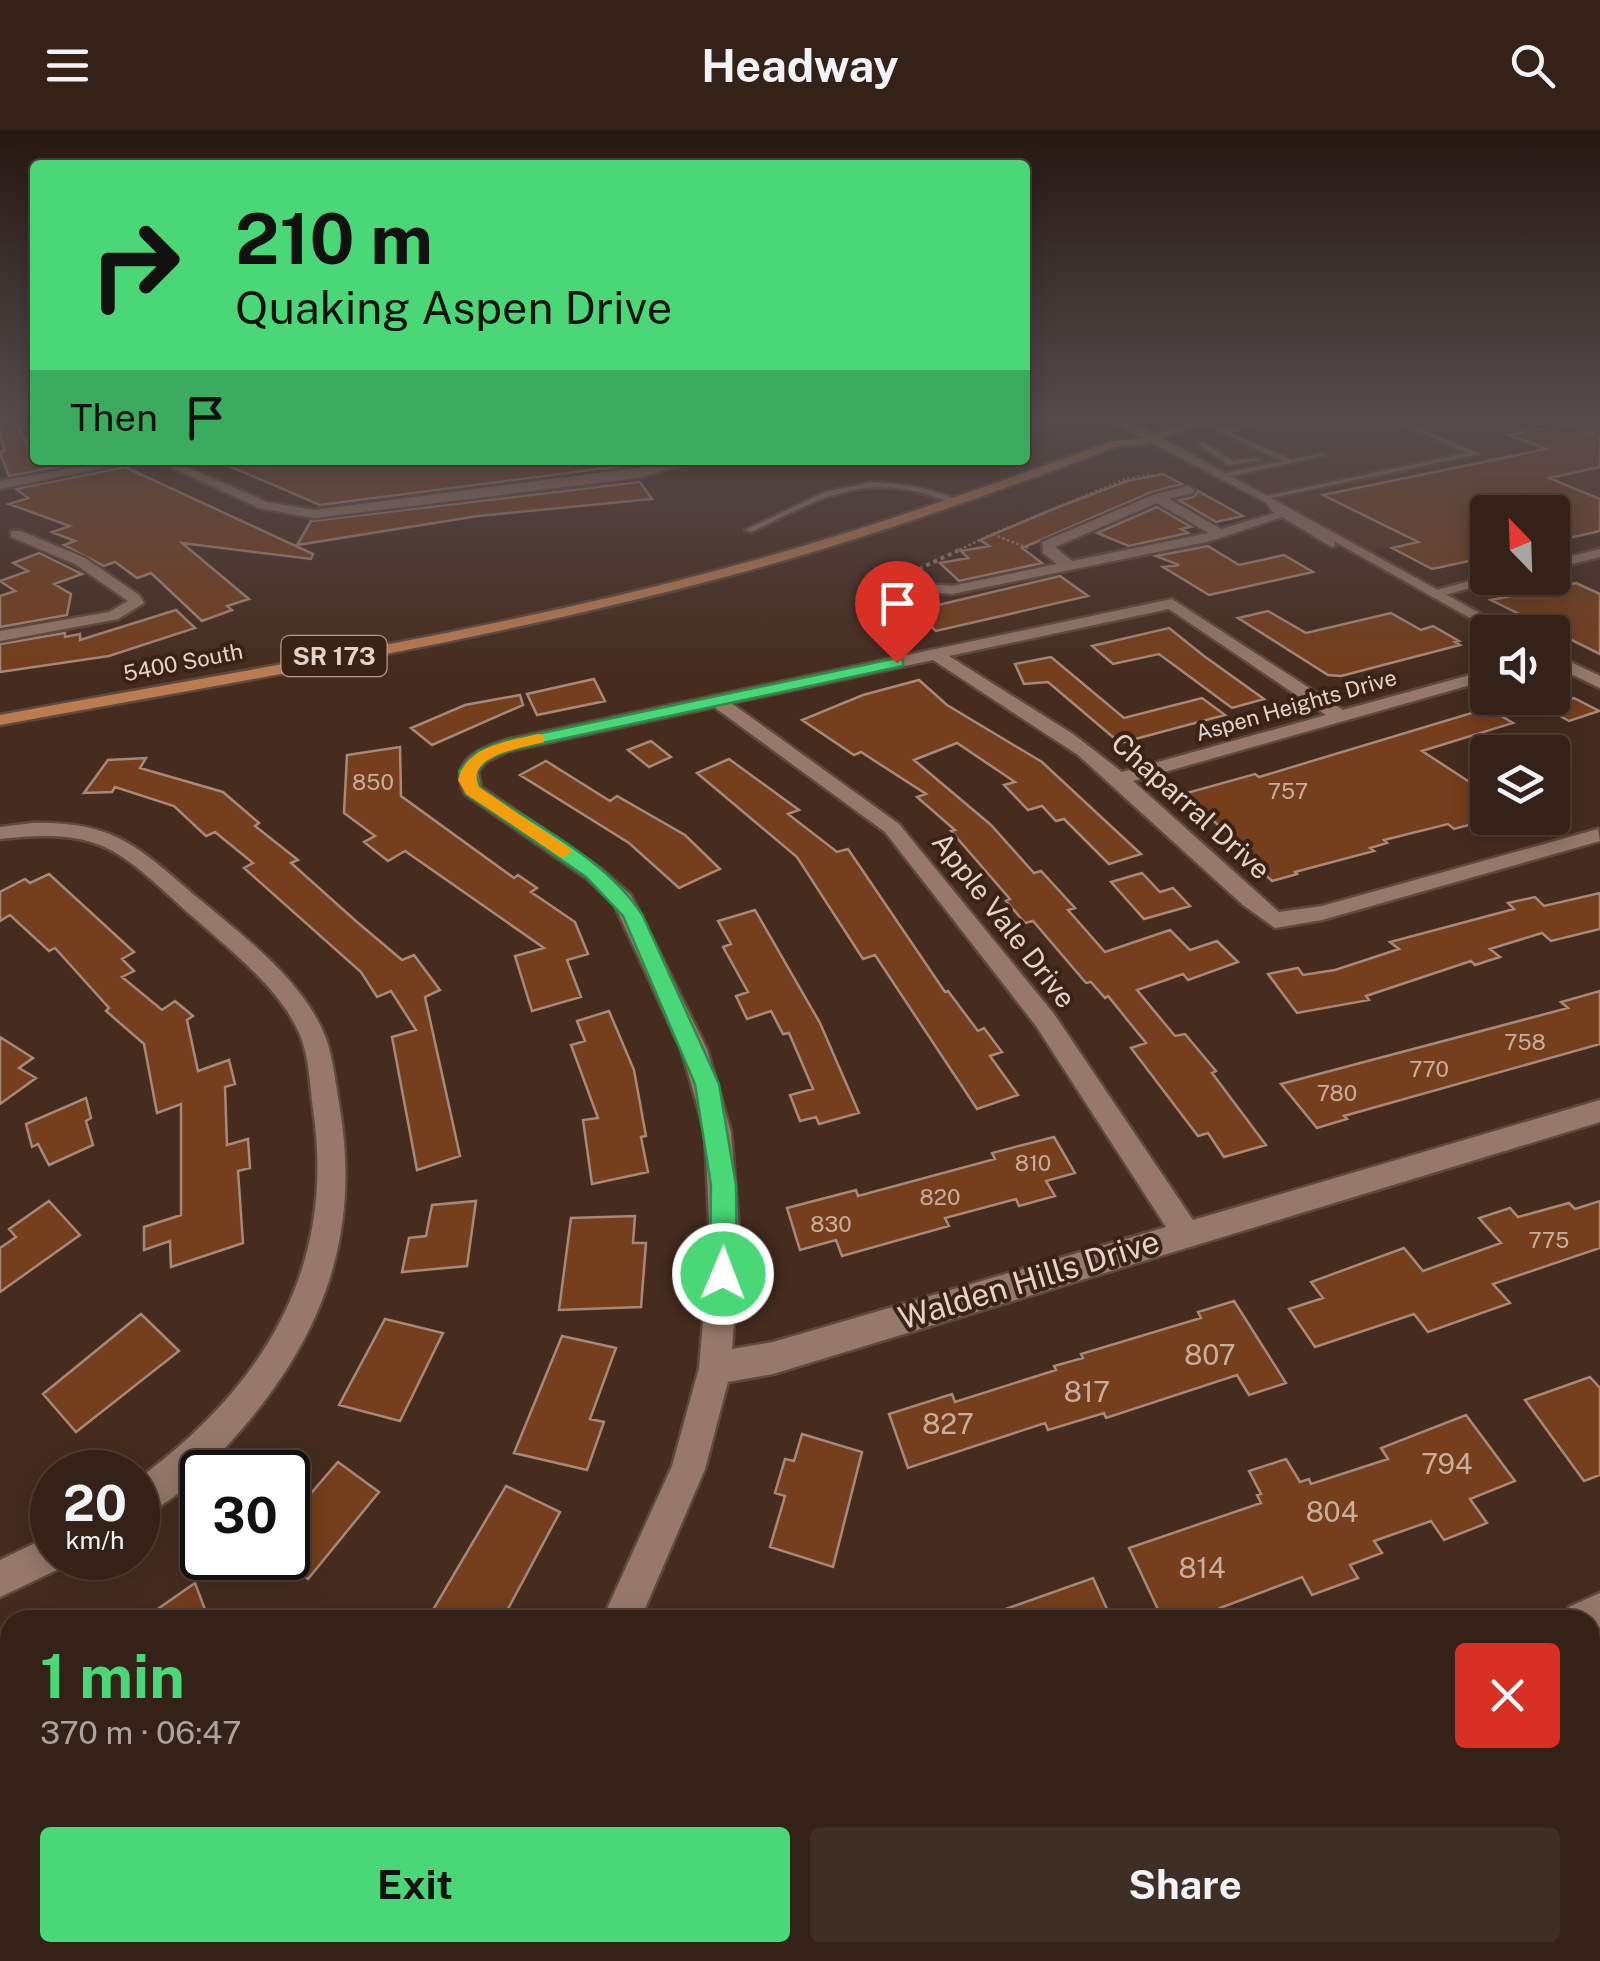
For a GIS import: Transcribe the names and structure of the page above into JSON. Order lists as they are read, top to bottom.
{
  "streets": {
    "main road": ["SR 173", "5400 South"],
    "street": [
      "Aspen Heights Drive",
      "Chaparral Drive",
      "Apple Vale Drive",
      "Walden Hills Drive"
    ]
  },
  "crossings": [
    ["Aspen Heights Drive", "Chaparral Drive"],
    ["Apple Vale Drive", "Walden Hills Drive"]
  ],
  "house_numbers": [
    "850",
    "757",
    "758",
    "770",
    "780",
    "810",
    "820",
    "830",
    "775",
    "807",
    "817",
    "827",
    "794",
    "804",
    "814"
  ],
  "north": "top left",
  "page": {
    "header": "Headway",
    "turn": ["210 m", "Quaking Aspen Drive"],
    "then": "Then",
    "speed": "20 km/h",
    "limit": "30",
    "heading": ["1 min", "370 m · 06:47"],
    "buttons": ["Exit", "Share"]
  }
}
